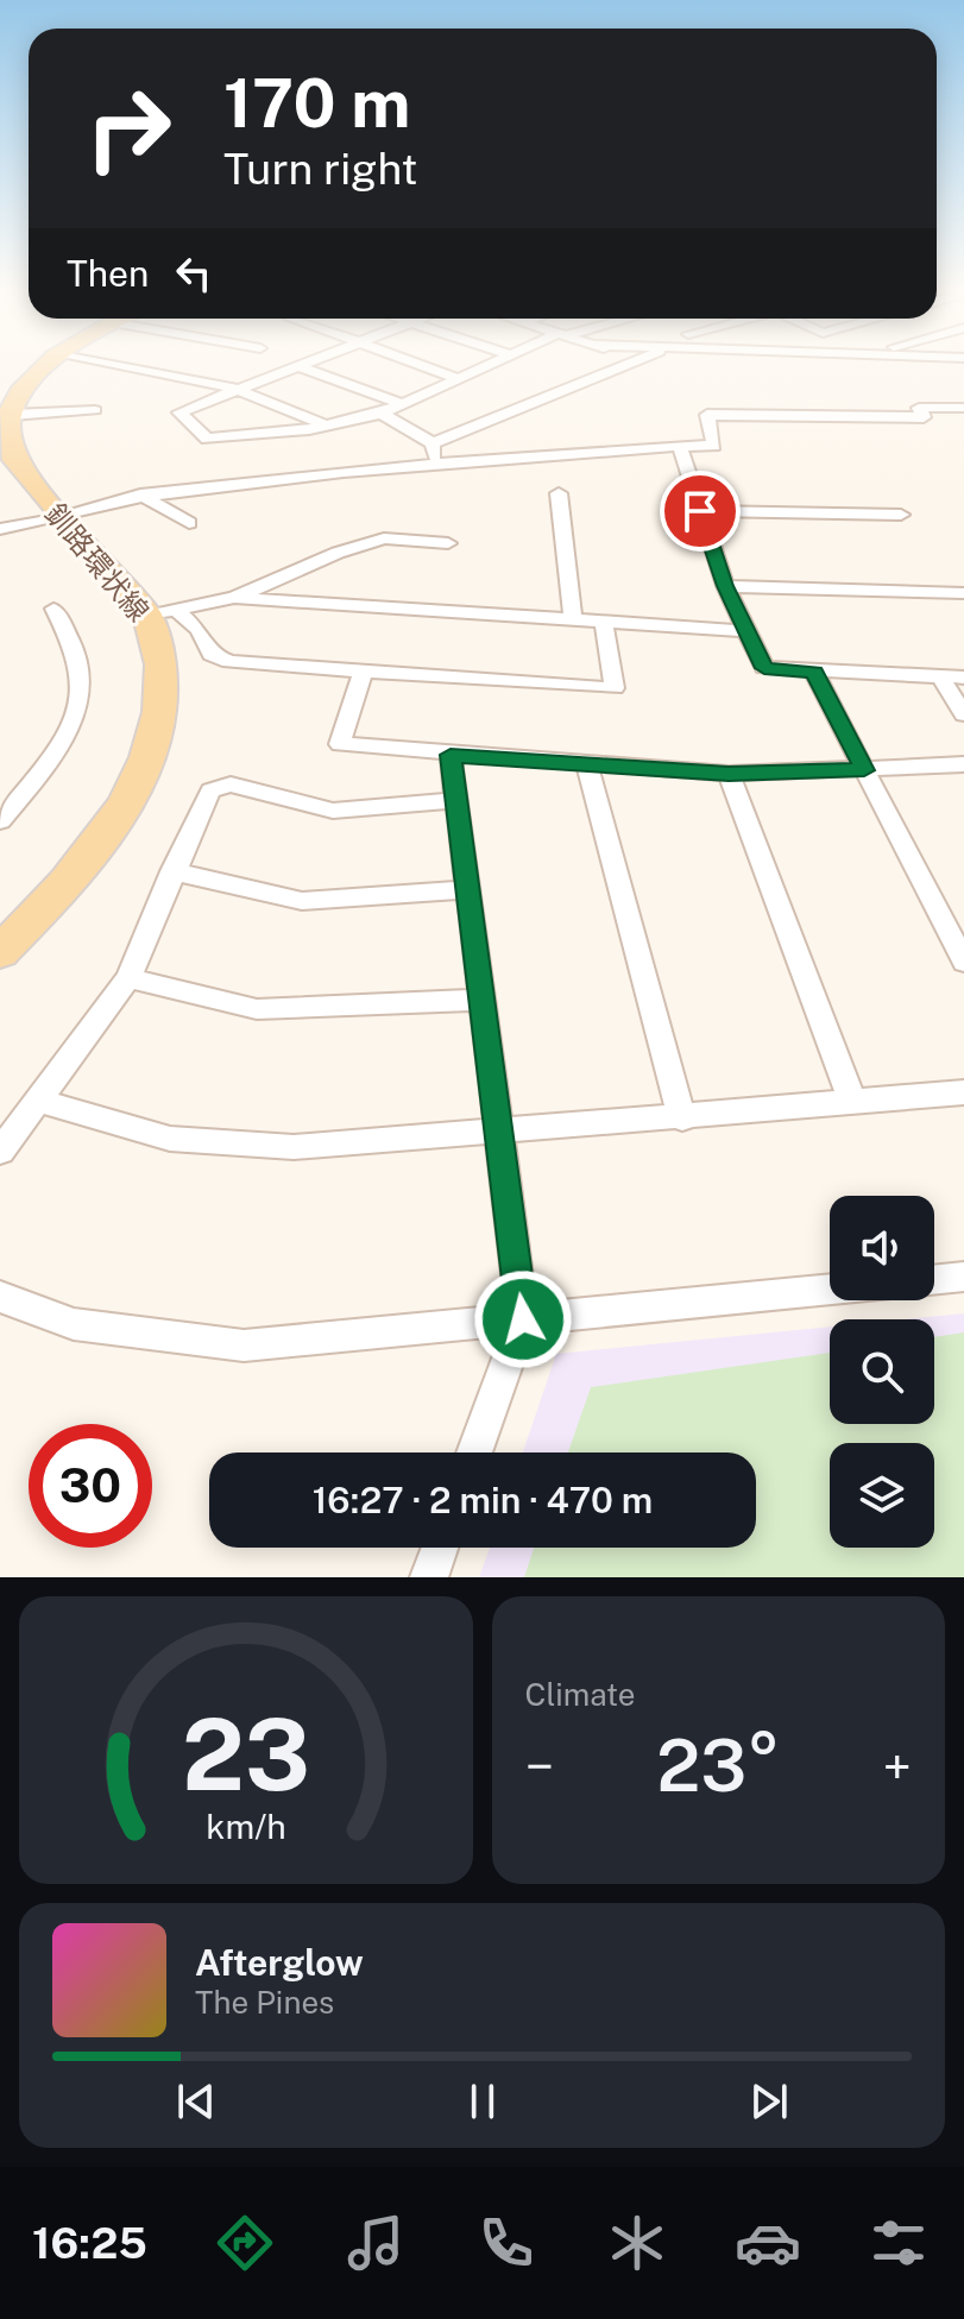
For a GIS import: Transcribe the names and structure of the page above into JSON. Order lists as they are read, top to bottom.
{
  "streets": {
    "main road": ["釧路環状線"]
  },
  "page": {
    "turn": ["170 m", "Turn right"],
    "then": "Then",
    "limit": "30",
    "trip": "16:27 · 2 min · 470 m",
    "tile": "Climate",
    "heat": ["−", "23°", "+"],
    "song": ["Afterglow", "The Pines"],
    "tabs": "16:25",
    "gauge": ["23", "km/h"]
  }
}
